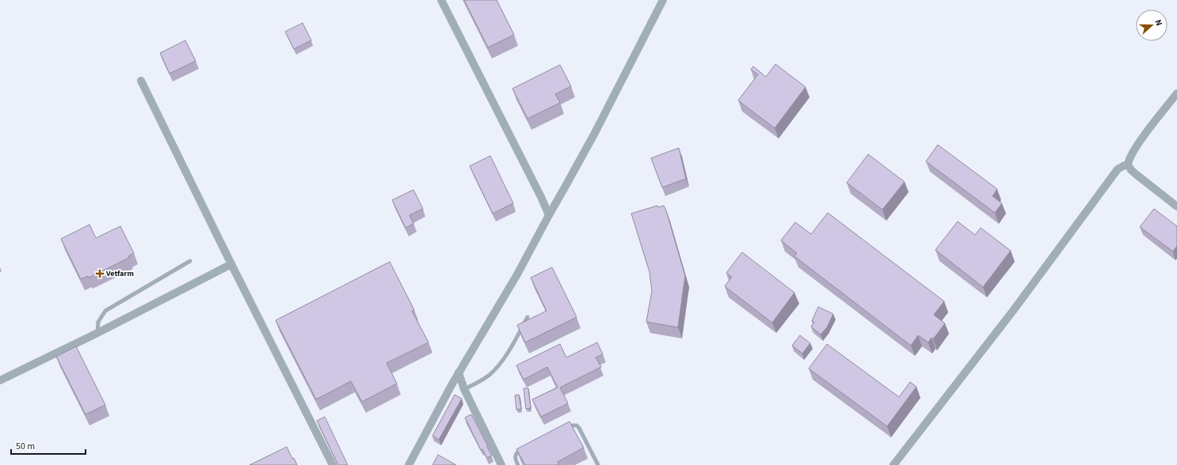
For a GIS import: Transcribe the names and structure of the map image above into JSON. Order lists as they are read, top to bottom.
{
  "places": {
    "health": ["Vetfarm"]
  },
  "scale_bar": "50 m",
  "north": "right"
}
